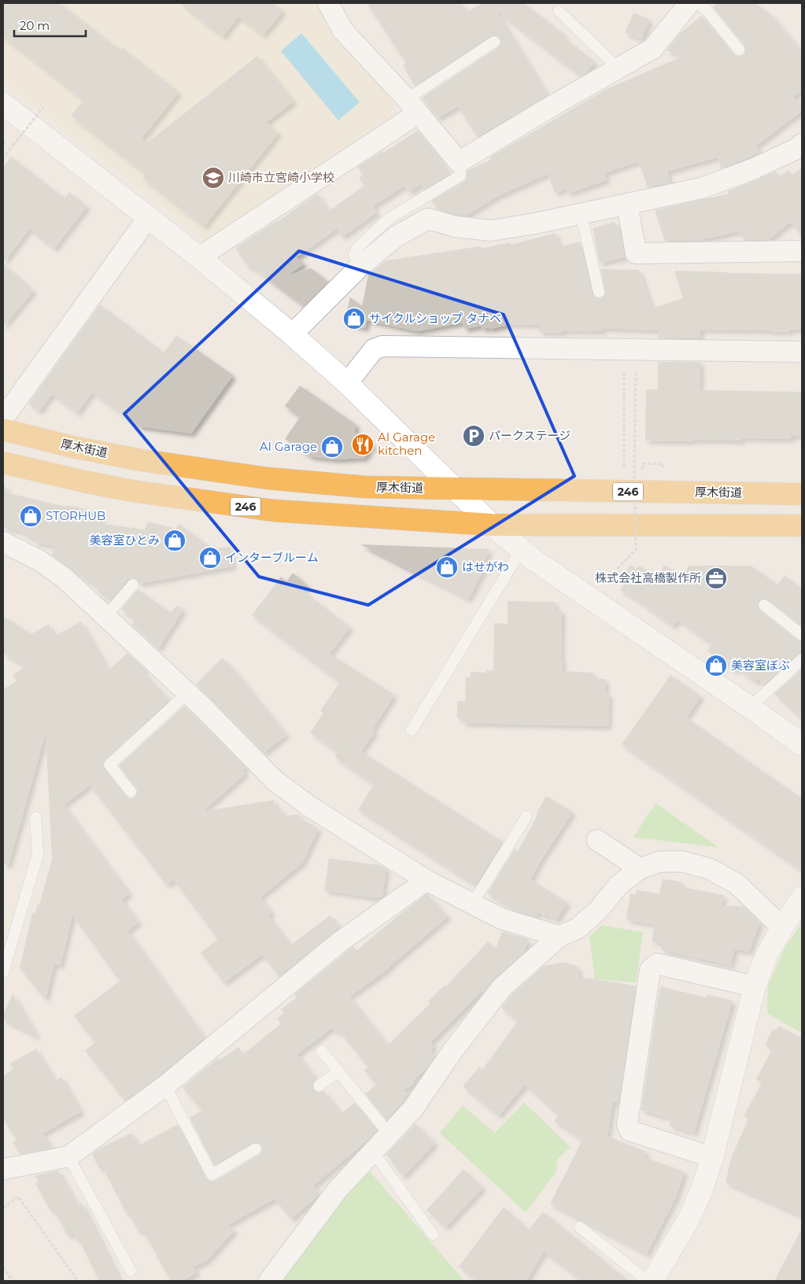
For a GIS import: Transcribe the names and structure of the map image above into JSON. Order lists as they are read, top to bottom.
{
  "streets": {
    "highway": ["厚木街道", "246"]
  },
  "places": {
    "school or university": ["川崎市立宮崎小学校"],
    "shop": [
      "サイクルショップ タナベ",
      "AI Garage",
      "STORHUB",
      "美容室ひとみ",
      "インターブルーム",
      "はせがわ",
      "美容室ぼぶ"
    ],
    "parking": ["パークステージ"],
    "restaurant": ["AI Garage kitchen"],
    "office": ["株式会社高橋製作所"]
  },
  "scale_bar": "20 m"
}
